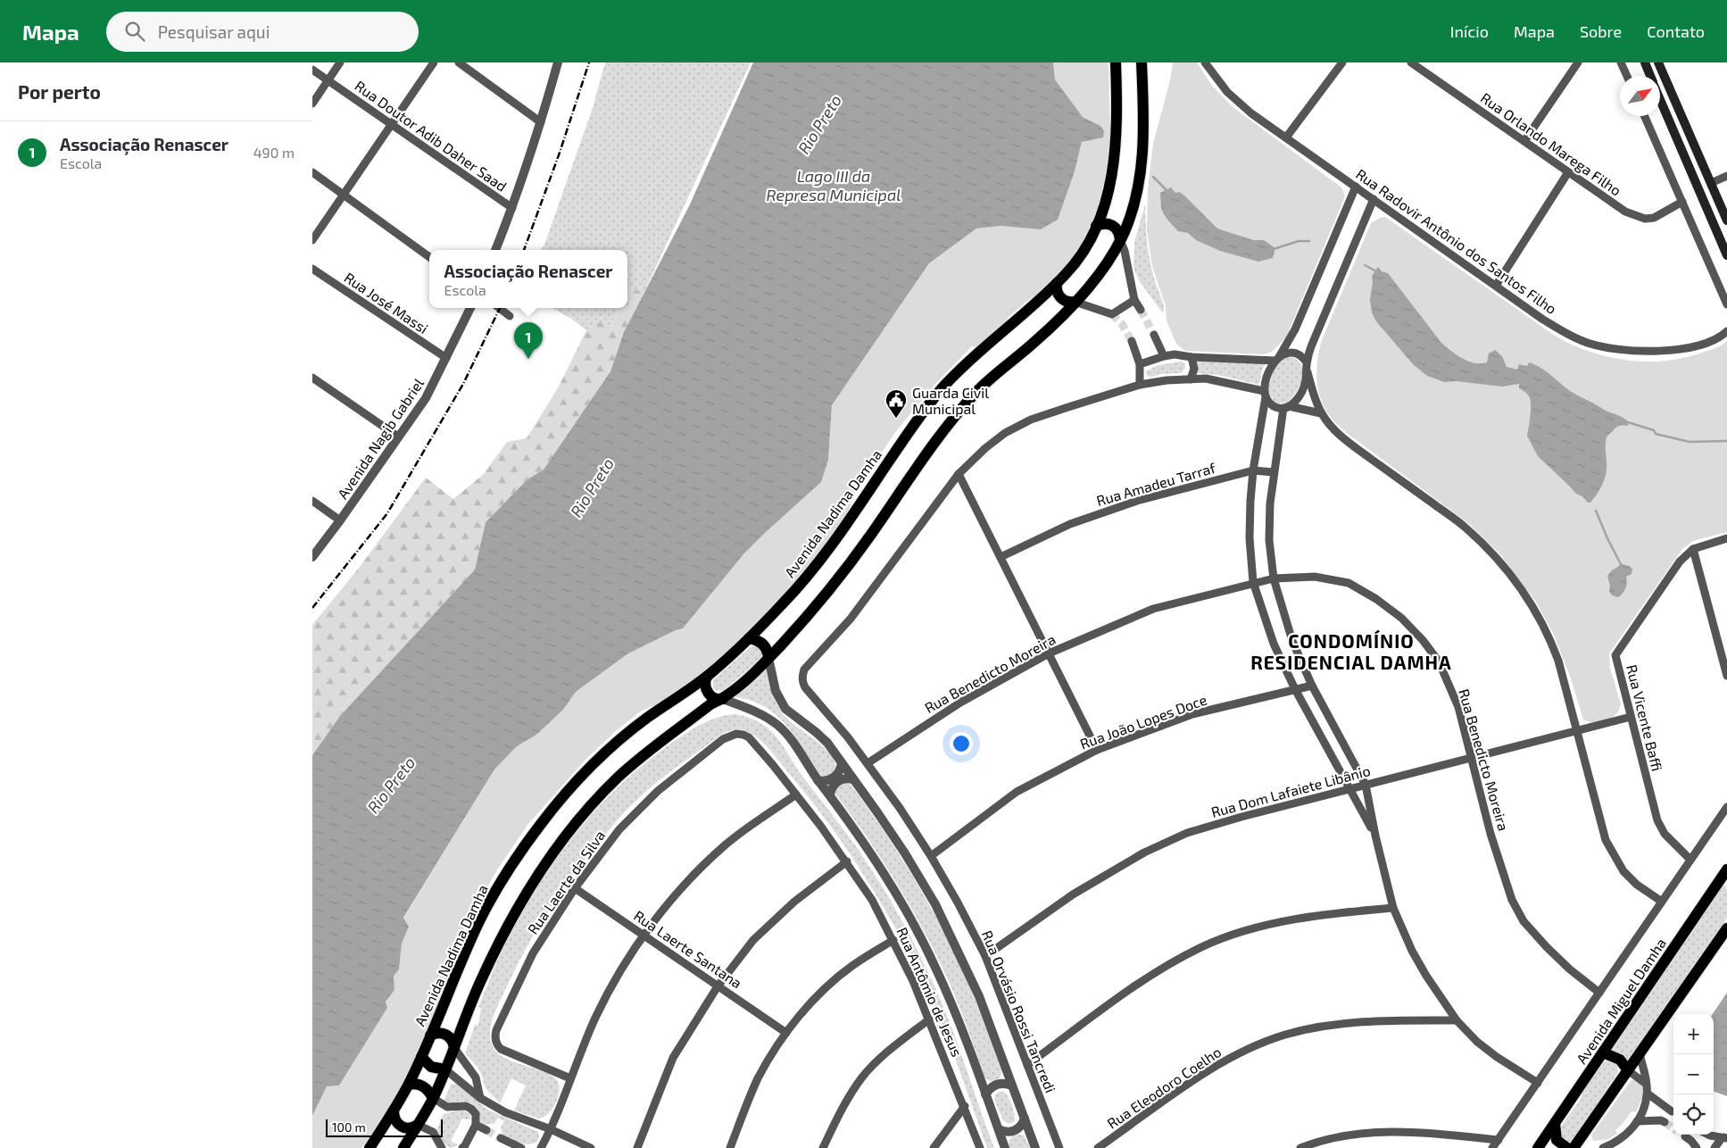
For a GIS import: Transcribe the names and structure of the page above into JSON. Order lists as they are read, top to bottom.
{
  "streets": {
    "main road": ["Avenida Nadima Damha", "Avenida Miguel Damha"],
    "street": [
      "Rua Doutor Adib Daher Saad",
      "Rua Orlando Marega Filho",
      "Rua Radovir Antônio dos Santos Filho",
      "Rua José Massi",
      "Avenida Nagib Gabriel",
      "Rua Amadeu Tarraf",
      "Rua Benedicto Moreira",
      "Rua Vicente Baffi",
      "Rua João Lopes Doce",
      "Rua Dom Lafaiete Libânio",
      "Rua Laerte da Silva",
      "Rua Laerte Santana",
      "Rua Antômio de Jesus",
      "Rua Orvásio Rossi Tancredi",
      "Rua Eleodoro Coelho"
    ]
  },
  "crossings": [
    ["Rua José Massi", "Avenida Nagib Gabriel"],
    ["Rua Benedicto Moreira", "Rua Dom Lafaiete Libânio"],
    ["Rua Benedicto Moreira", "Rua Orvásio Rossi Tancredi"],
    ["Rua Vicente Baffi", "Rua Dom Lafaiete Libânio"],
    ["Rua João Lopes Doce", "Rua Orvásio Rossi Tancredi"],
    ["Rua Dom Lafaiete Libânio", "Rua Orvásio Rossi Tancredi"],
    ["Rua Laerte da Silva", "Rua Laerte Santana"],
    ["Rua Laerte da Silva", "Rua Antômio de Jesus"]
  ],
  "districts": ["CONDOMÍNIO RESIDENCIAL DAMHA"],
  "water": ["Rio Preto", "Lago III da Represa Municipal"],
  "places": {
    "public building": ["Guarda Civil Municipal"]
  },
  "scale_bar": "100 m",
  "north": "top right",
  "page": {
    "header": "Mapa",
    "search": "Pesquisar aqui",
    "nav": [
      "Início",
      "Mapa",
      "Sobre",
      "Contato"
    ],
    "heading": "Por perto",
    "list": [
      {
        "mark": "1",
        "name": "Associação Renascer",
        "note": "Escola",
        "value": "490 m"
      }
    ],
    "popup": ["Associação Renascer", "Escola"],
    "pins": "1",
    "map_buttons": ["+", "−"],
    "scale": "100 m"
  }
}
